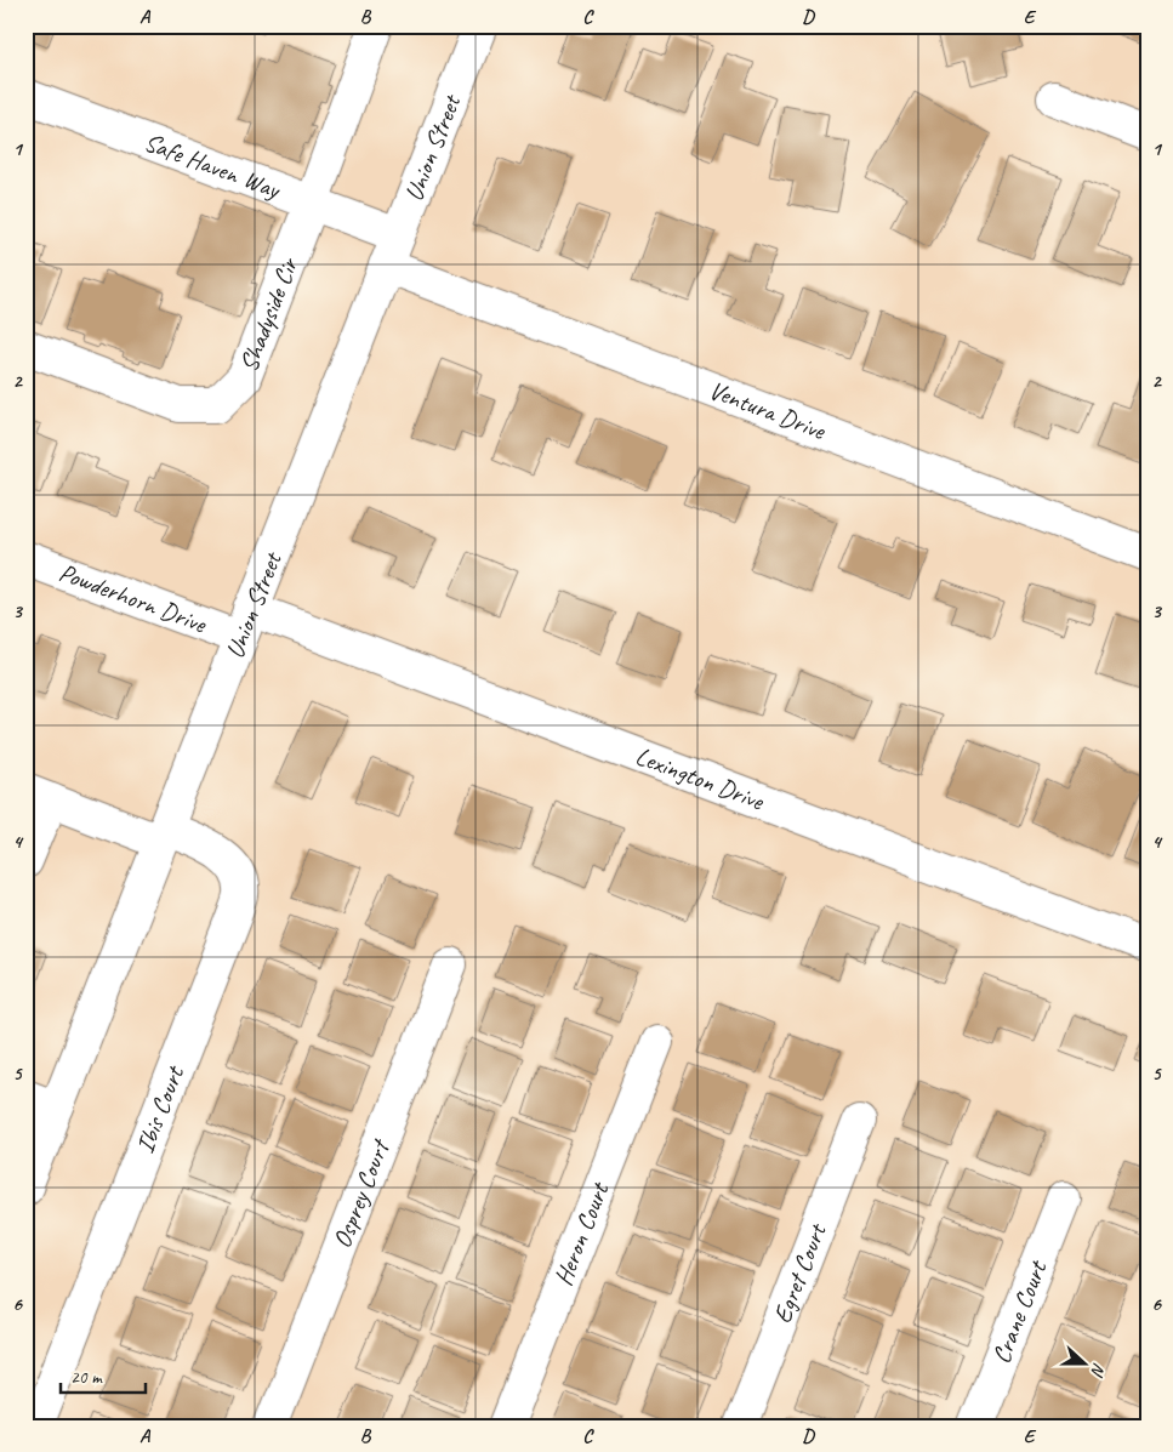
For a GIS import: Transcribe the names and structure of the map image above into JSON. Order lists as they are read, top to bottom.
{
  "streets": {
    "street": [
      "Union Street",
      "Safe Haven Way",
      "Shadyside Cir",
      "Ventura Drive",
      "Powderhorn Drive",
      "Lexington Drive",
      "Ibis Court",
      "Osprey Court",
      "Heron Court",
      "Egret Court",
      "Crane Court"
    ]
  },
  "crossings": [
    ["Union Street", "Safe Haven Way"],
    ["Union Street", "Ventura Drive"],
    ["Union Street", "Powderhorn Drive"],
    ["Union Street", "Lexington Drive"],
    ["Union Street", "Ibis Court"],
    ["Safe Haven Way", "Shadyside Cir"],
    ["Safe Haven Way", "Ventura Drive"],
    ["Powderhorn Drive", "Lexington Drive"]
  ],
  "scale_bar": "20 m",
  "north": "right",
  "grid": {
    "columns": [
      "A",
      "B",
      "C",
      "D",
      "E"
    ],
    "rows": [
      "1",
      "2",
      "3",
      "4",
      "5",
      "6"
    ]
  }
}
